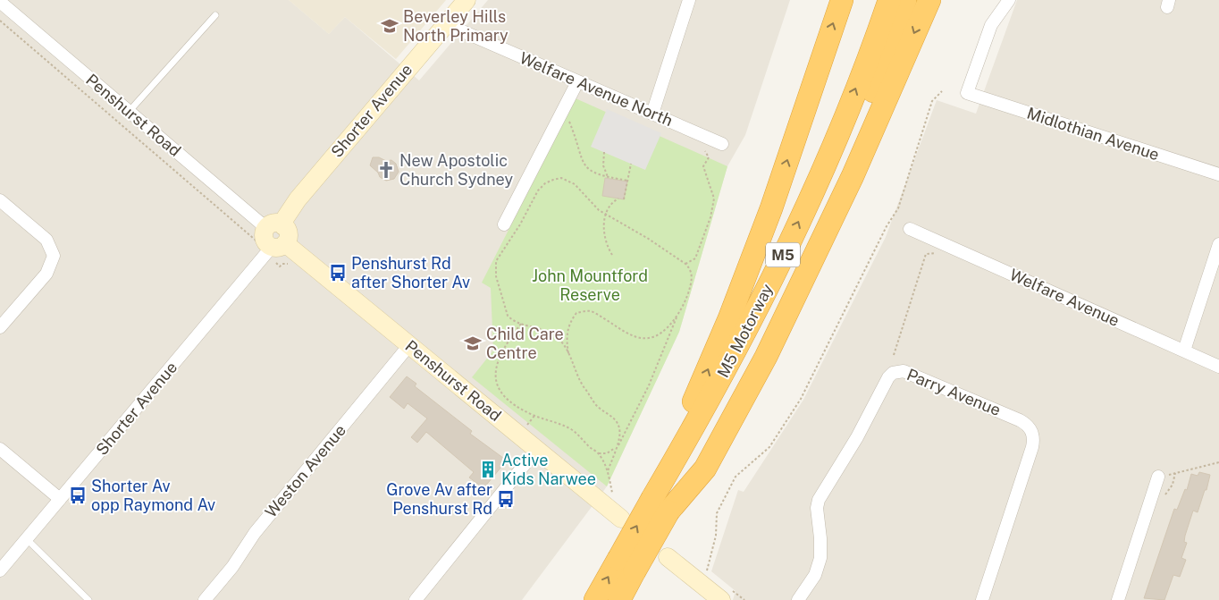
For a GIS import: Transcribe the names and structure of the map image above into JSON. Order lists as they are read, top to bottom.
{
  "streets": {
    "highway": ["M5", "M5 Motorway"],
    "street": [
      "Welfare Avenue North",
      "Shorter Avenue",
      "Penshurst Road",
      "Midlothian Avenue",
      "Welfare Avenue",
      "Parry Avenue",
      "Weston Avenue"
    ]
  },
  "crossings": [
    ["Welfare Avenue North", "Shorter Avenue"],
    ["Shorter Avenue", "Penshurst Road"],
    ["Penshurst Road", "Weston Avenue"],
    ["M5", "M5 Motorway"]
  ],
  "parks": ["John Mountford Reserve"],
  "places": {
    "school or university": ["Beverley Hills North Primary", "Child Care Centre"],
    "church": ["New Apostolic Church Sydney"],
    "bus stop": ["Penshurst Rd after Shorter Av", "Shorter Av opp Raymond Av", "Grove Av after Penshurst Rd"],
    "building": ["Active Kids Narwee"]
  }
}
